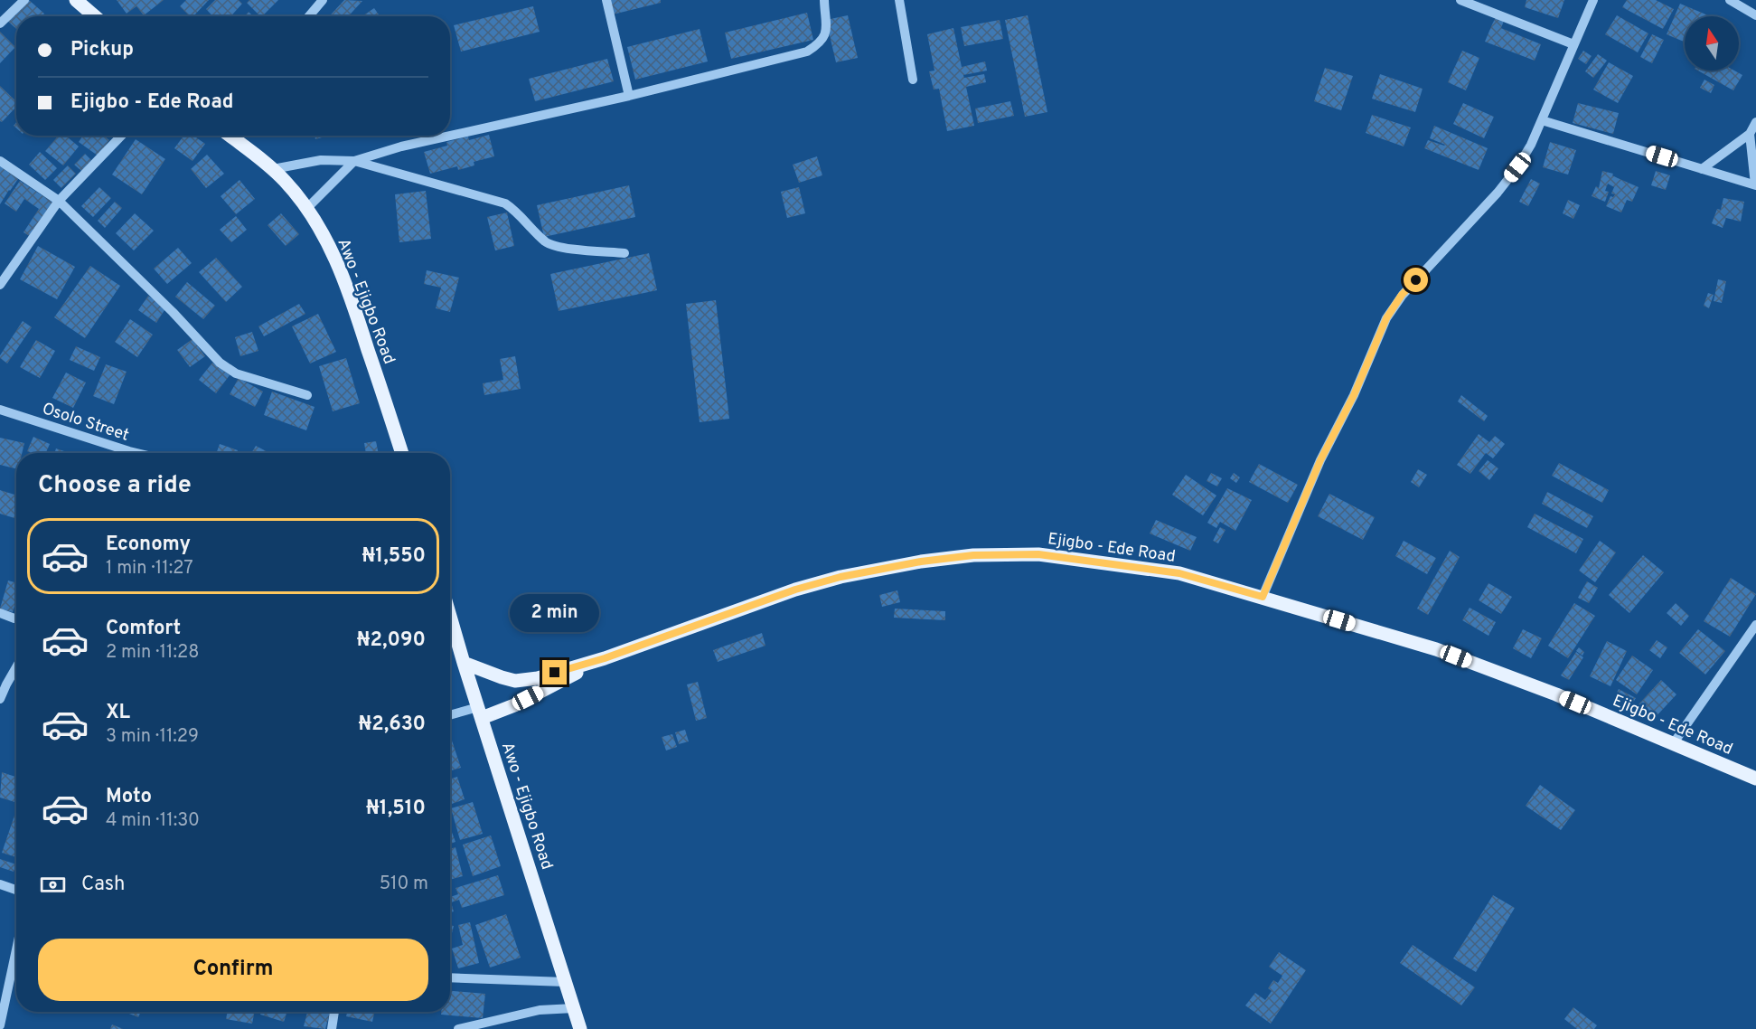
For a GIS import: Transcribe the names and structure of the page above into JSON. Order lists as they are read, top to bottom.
{
  "streets": {
    "main road": ["Awo - Ejigbo Road", "Ejigbo - Ede Road"],
    "street": ["Osolo Street"]
  },
  "crossings": [
    ["Awo - Ejigbo Road", "Ejigbo - Ede Road"]
  ],
  "north": "top",
  "page": {
    "banner": ["Pickup", "Ejigbo - Ede Road"],
    "heading": "Choose a ride",
    "list": [
      {
        "name": "Economy",
        "note": "1 min · 11:27",
        "value": "₦1,550"
      },
      {
        "name": "Comfort",
        "note": "2 min · 11:28",
        "value": "₦2,090"
      },
      {
        "name": "XL",
        "note": "3 min · 11:29",
        "value": "₦2,630"
      },
      {
        "name": "Moto",
        "note": "4 min · 11:30",
        "value": "₦1,510"
      }
    ],
    "bubble": "2 min",
    "pay": ["Cash", "510 m"],
    "buttons": "Confirm"
  }
}
